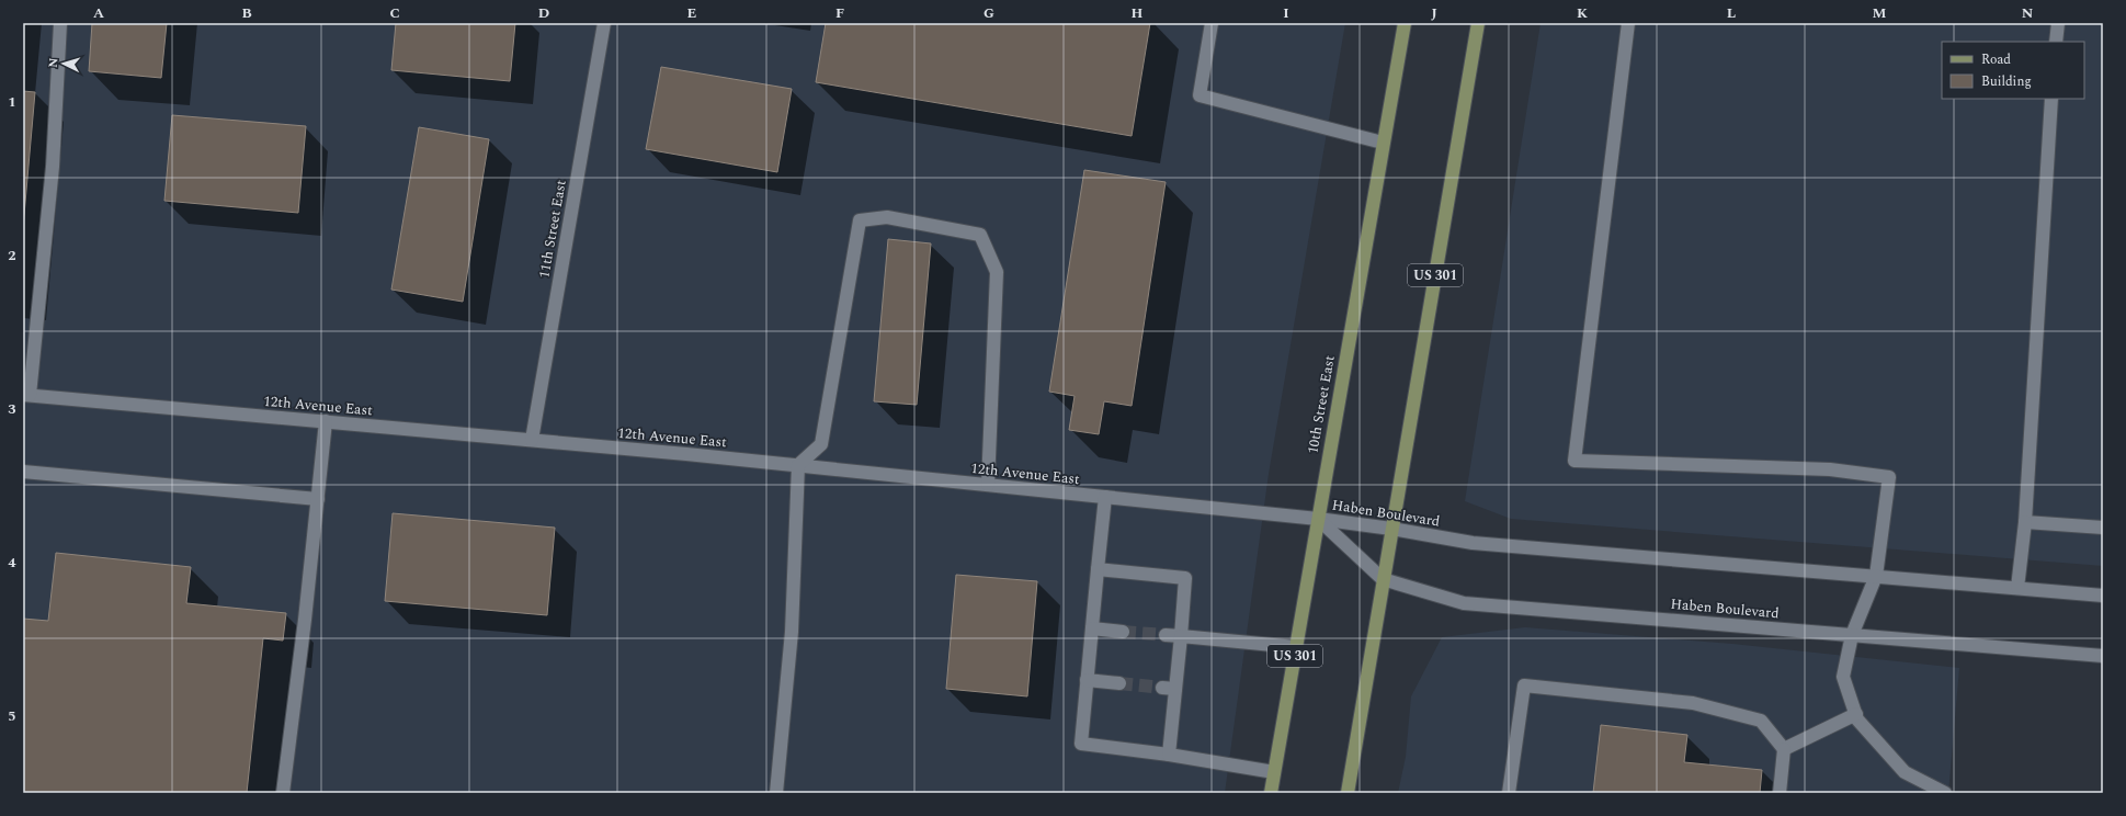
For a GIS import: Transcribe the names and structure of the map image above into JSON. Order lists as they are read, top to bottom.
{
  "streets": {
    "main road": ["US 301", "10th Street East"],
    "street": ["11th Street East", "12th Avenue East", "Haben Boulevard"]
  },
  "crossings": [
    ["11th Street East", "12th Avenue East"],
    ["US 301", "Haben Boulevard"],
    ["10th Street East", "12th Avenue East"],
    ["10th Street East", "Haben Boulevard"],
    ["12th Avenue East", "Haben Boulevard"]
  ],
  "legend": ["Road", "Building"],
  "north": "left",
  "grid": {
    "columns": [
      "A",
      "B",
      "C",
      "D",
      "E",
      "F",
      "G",
      "H",
      "I",
      "J",
      "K",
      "L",
      "M",
      "N"
    ],
    "rows": [
      "1",
      "2",
      "3",
      "4",
      "5"
    ]
  }
}
